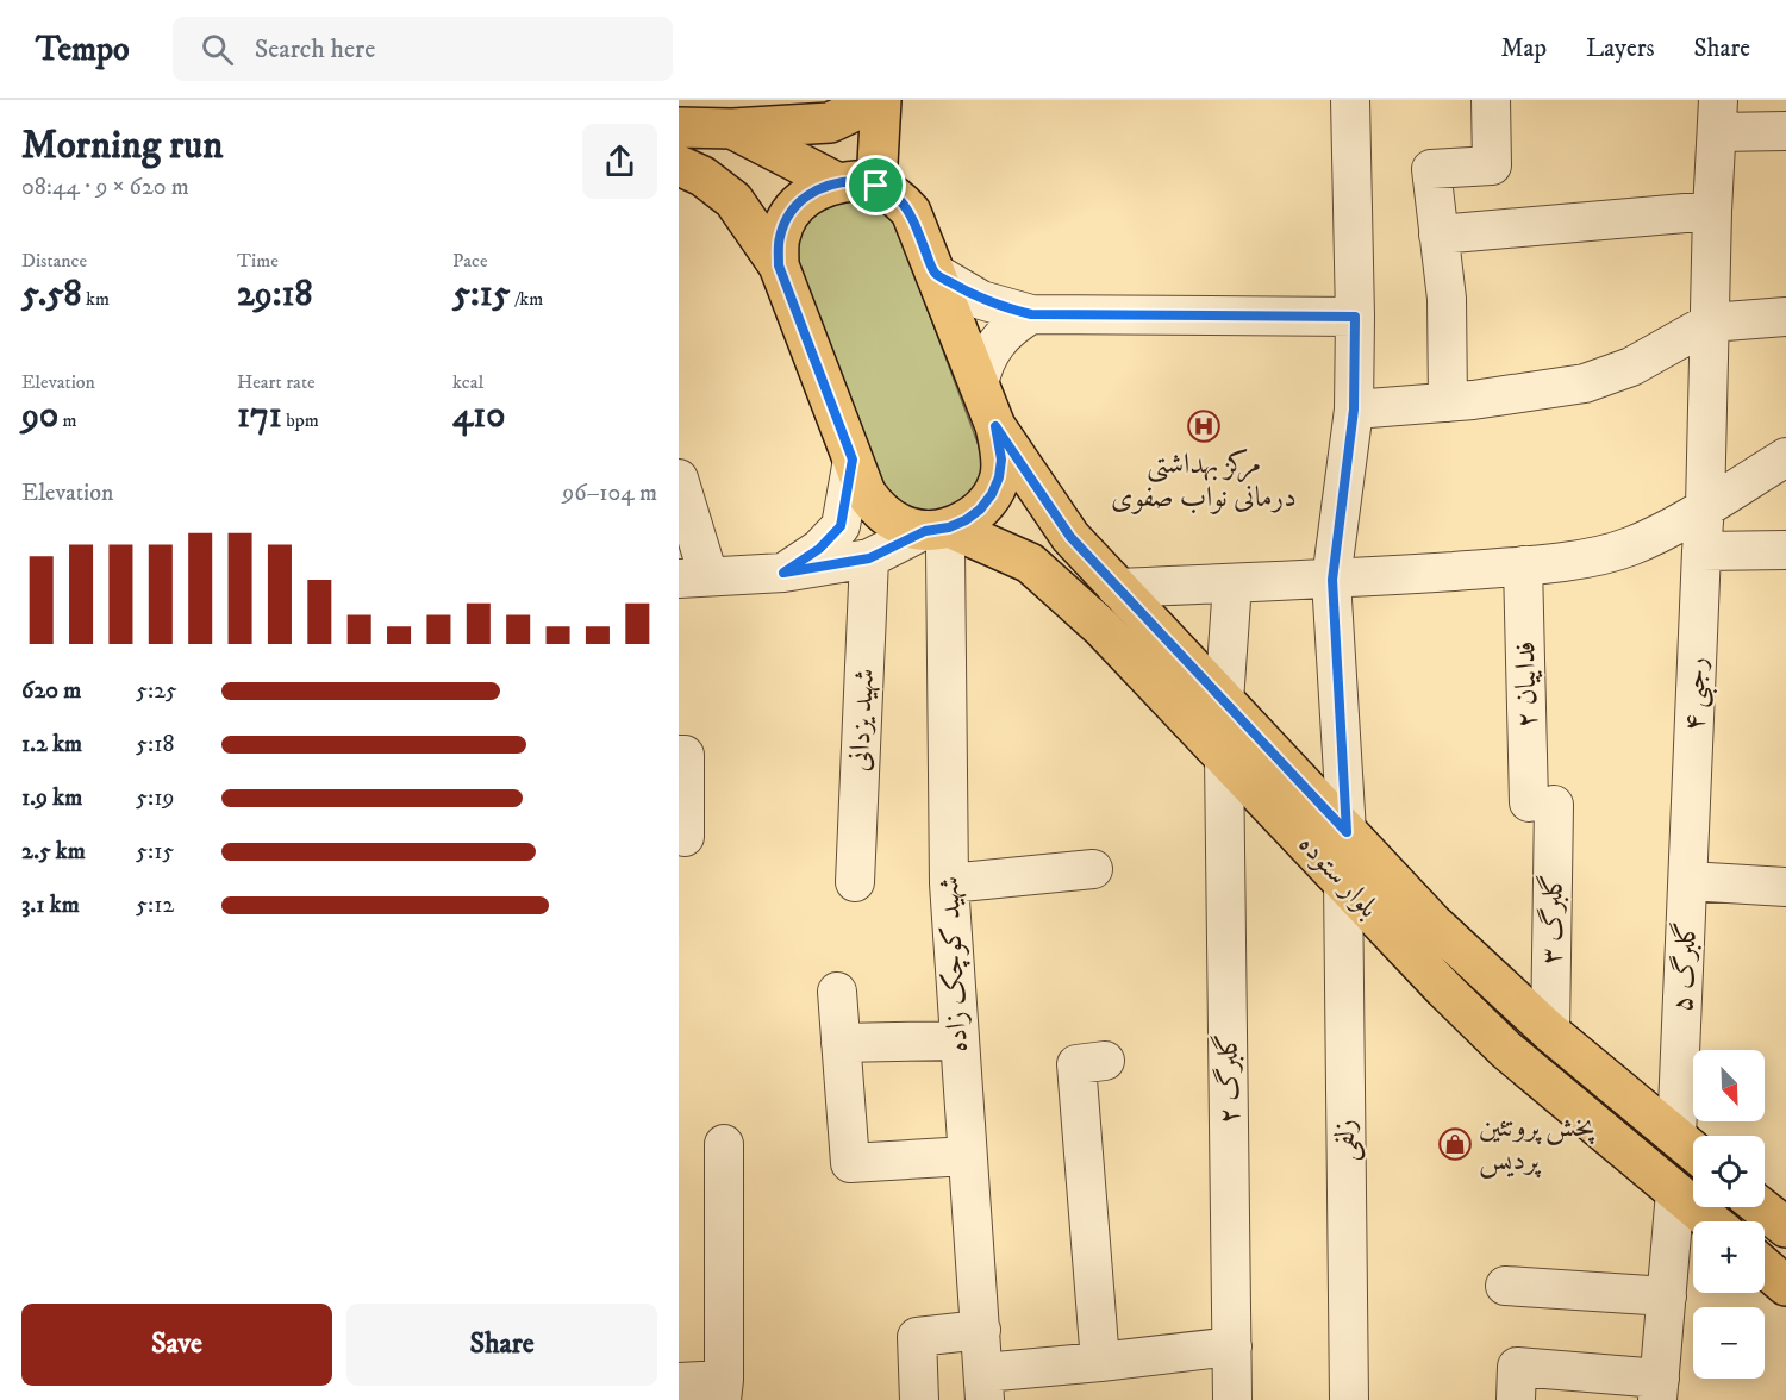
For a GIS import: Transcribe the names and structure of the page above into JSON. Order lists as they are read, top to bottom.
{
  "streets": {
    "main road": ["بلوار ستوده"],
    "street": [
      "فداییان ۲",
      "رجبی ۴",
      "شهید یزدانی",
      "گلبرگ ۳",
      "شهید کوچک زاده",
      "گلبرگ ۵",
      "گلبرگ ۲",
      "زلفی"
    ]
  },
  "crossings": [
    ["فداییان ۲", "گلبرگ ۳"],
    ["رجبی ۴", "گلبرگ ۵"],
    ["بلوار ستوده", "گلبرگ ۳"],
    ["بلوار ستوده", "شهید کوچک زاده"],
    ["بلوار ستوده", "گلبرگ ۵"],
    ["بلوار ستوده", "گلبرگ ۲"],
    ["بلوار ستوده", "زلفی"]
  ],
  "places": {
    "hospital": ["مرکز بهداشتی درمانی نواب صفوی"],
    "shop": ["پخش پروتئین پردیس"]
  },
  "north": "bottom right",
  "page": {
    "header": "Tempo",
    "search": "Search here",
    "nav": ["Map", "Layers", "Share"],
    "heading": ["Morning run", "08:44 · 9 × 620 m"],
    "stats": [
      ["Distance", "5.58 km"],
      ["Time", "29:18"],
      ["Pace", "5:15 /km"],
      ["Elevation", "90 m"],
      ["Heart rate", "171 bpm"],
      ["kcal", "410"]
    ],
    "chart": ["Elevation", "96–104 m"],
    "list": [
      {
        "name": "620 m",
        "note": "5:25"
      },
      {
        "name": "1.2 km",
        "note": "5:18"
      },
      {
        "name": "1.9 km",
        "note": "5:19"
      },
      {
        "name": "2.5 km",
        "note": "5:15"
      },
      {
        "name": "3.1 km",
        "note": "5:12"
      }
    ],
    "map_buttons": ["+", "−"],
    "buttons": ["Save", "Share"]
  }
}
